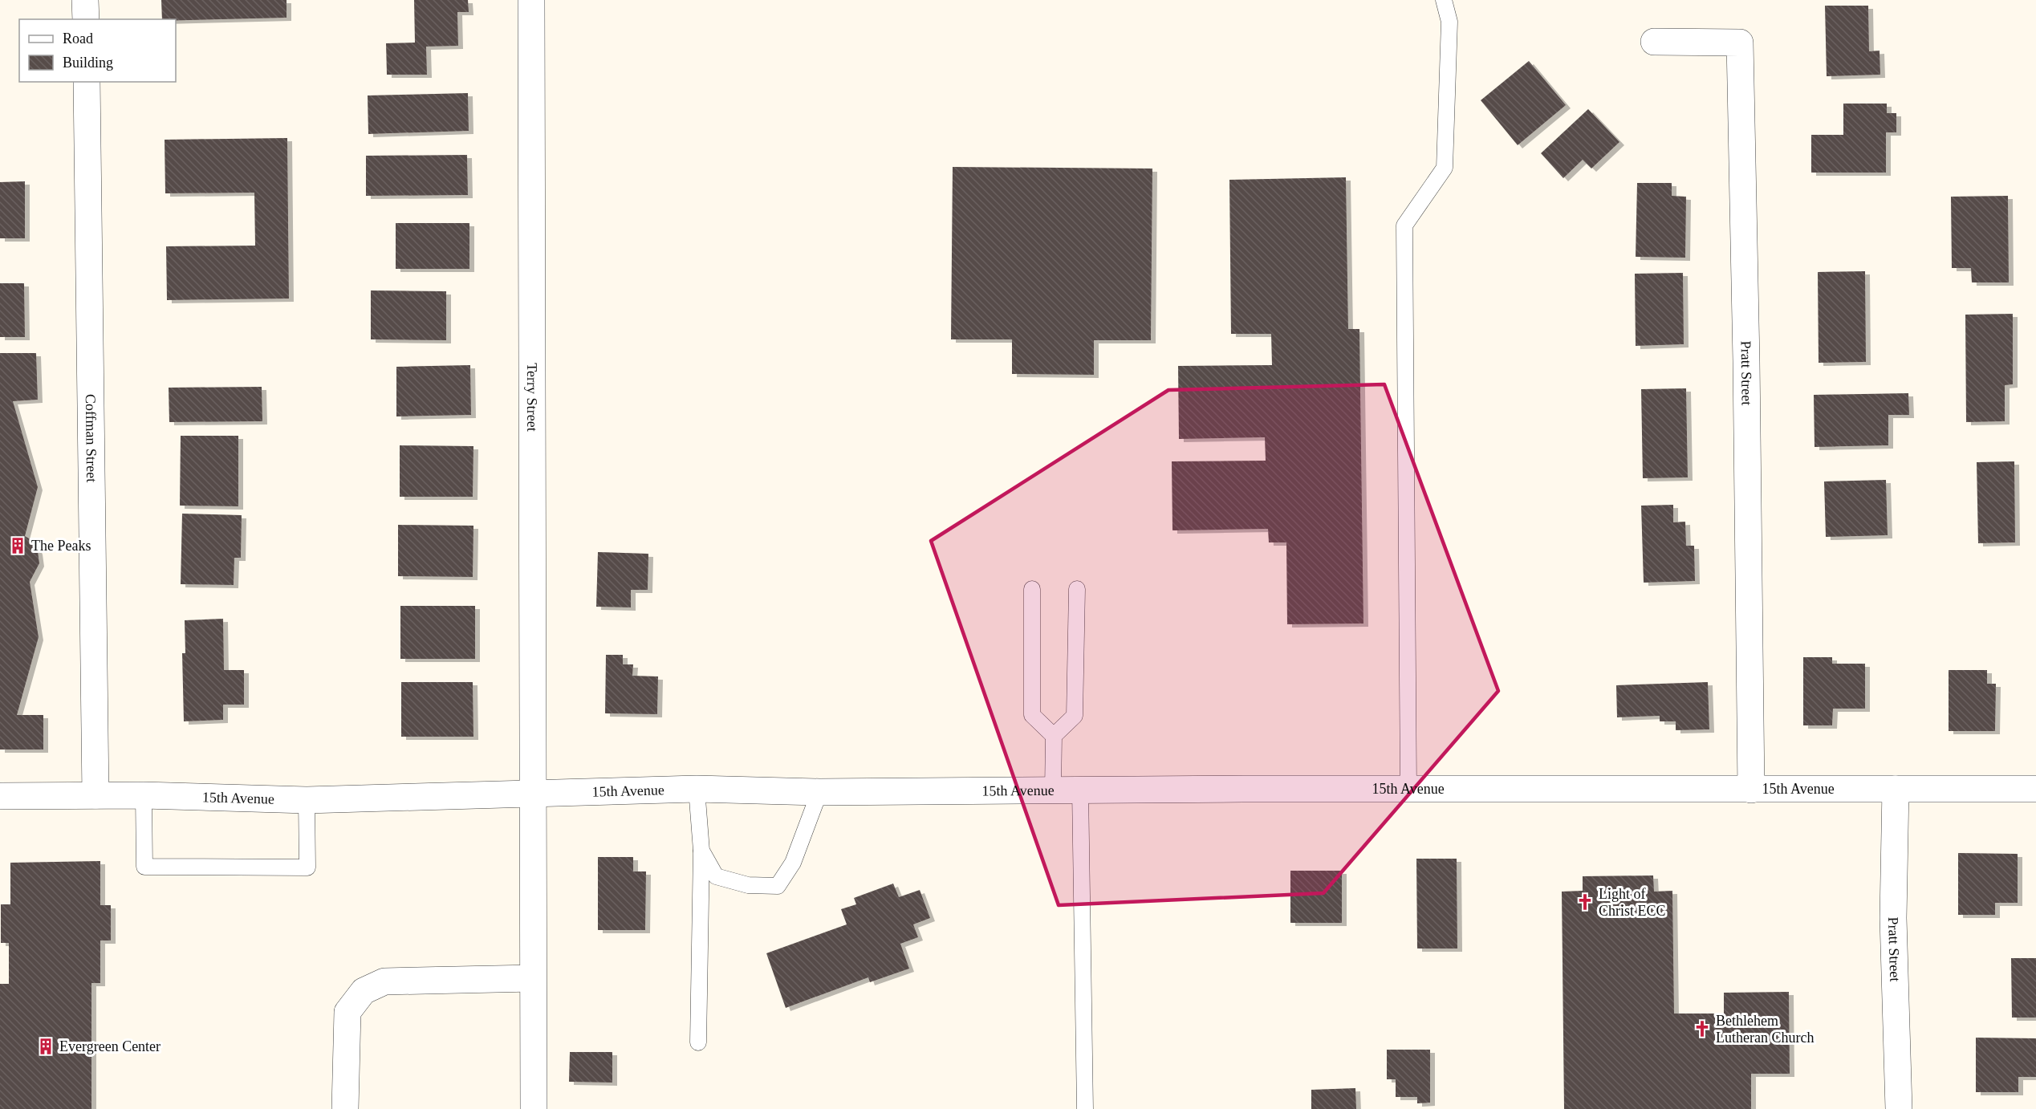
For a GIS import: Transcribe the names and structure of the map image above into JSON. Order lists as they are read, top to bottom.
{
  "streets": {
    "street": [
      "Pratt Street",
      "Terry Street",
      "Coffman Street",
      "15th Avenue"
    ]
  },
  "crossings": [
    ["Pratt Street", "15th Avenue"],
    ["Terry Street", "15th Avenue"],
    ["Coffman Street", "15th Avenue"]
  ],
  "places": {
    "building": ["The Peaks", "Evergreen Center"],
    "church": ["Light of Christ ECC", "Bethlehem Lutheran Church"]
  },
  "legend": ["Road", "Building"]
}
